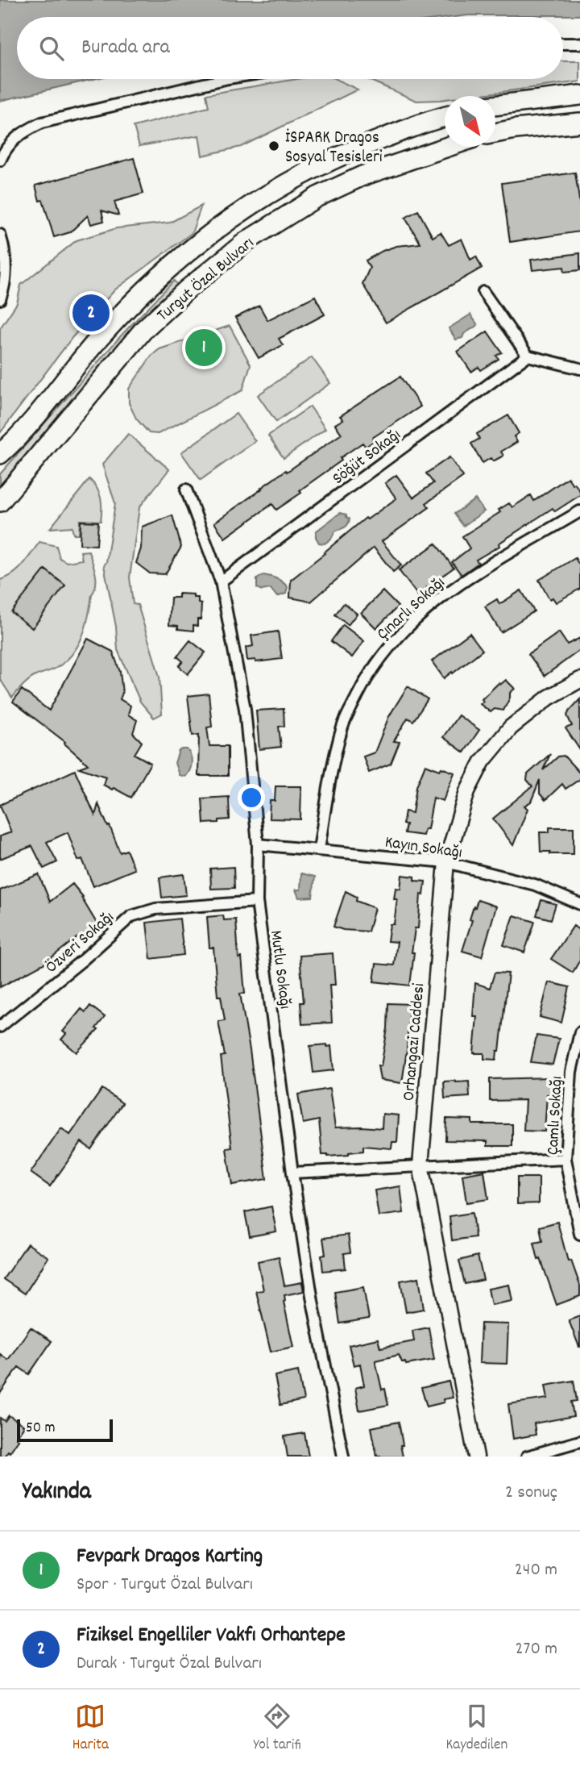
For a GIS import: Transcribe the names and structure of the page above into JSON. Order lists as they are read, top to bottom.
{
  "streets": {
    "highway": ["Turgut Özal Bulvarı"],
    "street": [
      "Söğüt Sokağı",
      "Çınarlı Sokağı",
      "Kayın Sokağı",
      "Özveri Sokağı",
      "Mutlu Sokağı",
      "Orhangazi Caddesi",
      "Çamlı Sokağı"
    ]
  },
  "crossings": [
    ["Söğüt Sokağı", "Mutlu Sokağı"],
    ["Çınarlı Sokağı", "Kayın Sokağı"],
    ["Kayın Sokağı", "Mutlu Sokağı"],
    ["Kayın Sokağı", "Orhangazi Caddesi"],
    ["Özveri Sokağı", "Mutlu Sokağı"]
  ],
  "places": ["İSPARK Dragos Sosyal Tesisleri"],
  "scale_bar": "50 m",
  "north": "bottom right",
  "page": {
    "search": "Burada ara",
    "pins": ["2", "1"],
    "scale": "50 m",
    "heading": ["Yakında", "2 sonuç"],
    "list": [
      {
        "mark": "1",
        "name": "Fevpark Dragos Karting",
        "note": "Spor · Turgut Özal Bulvarı",
        "value": "240 m"
      },
      {
        "mark": "2",
        "name": "Fiziksel Engelliler Vakfı Orhantepe",
        "note": "Durak · Turgut Özal Bulvarı",
        "value": "270 m"
      }
    ],
    "nav": ["Harita", "Yol tarifi", "Kaydedilen"]
  }
}
